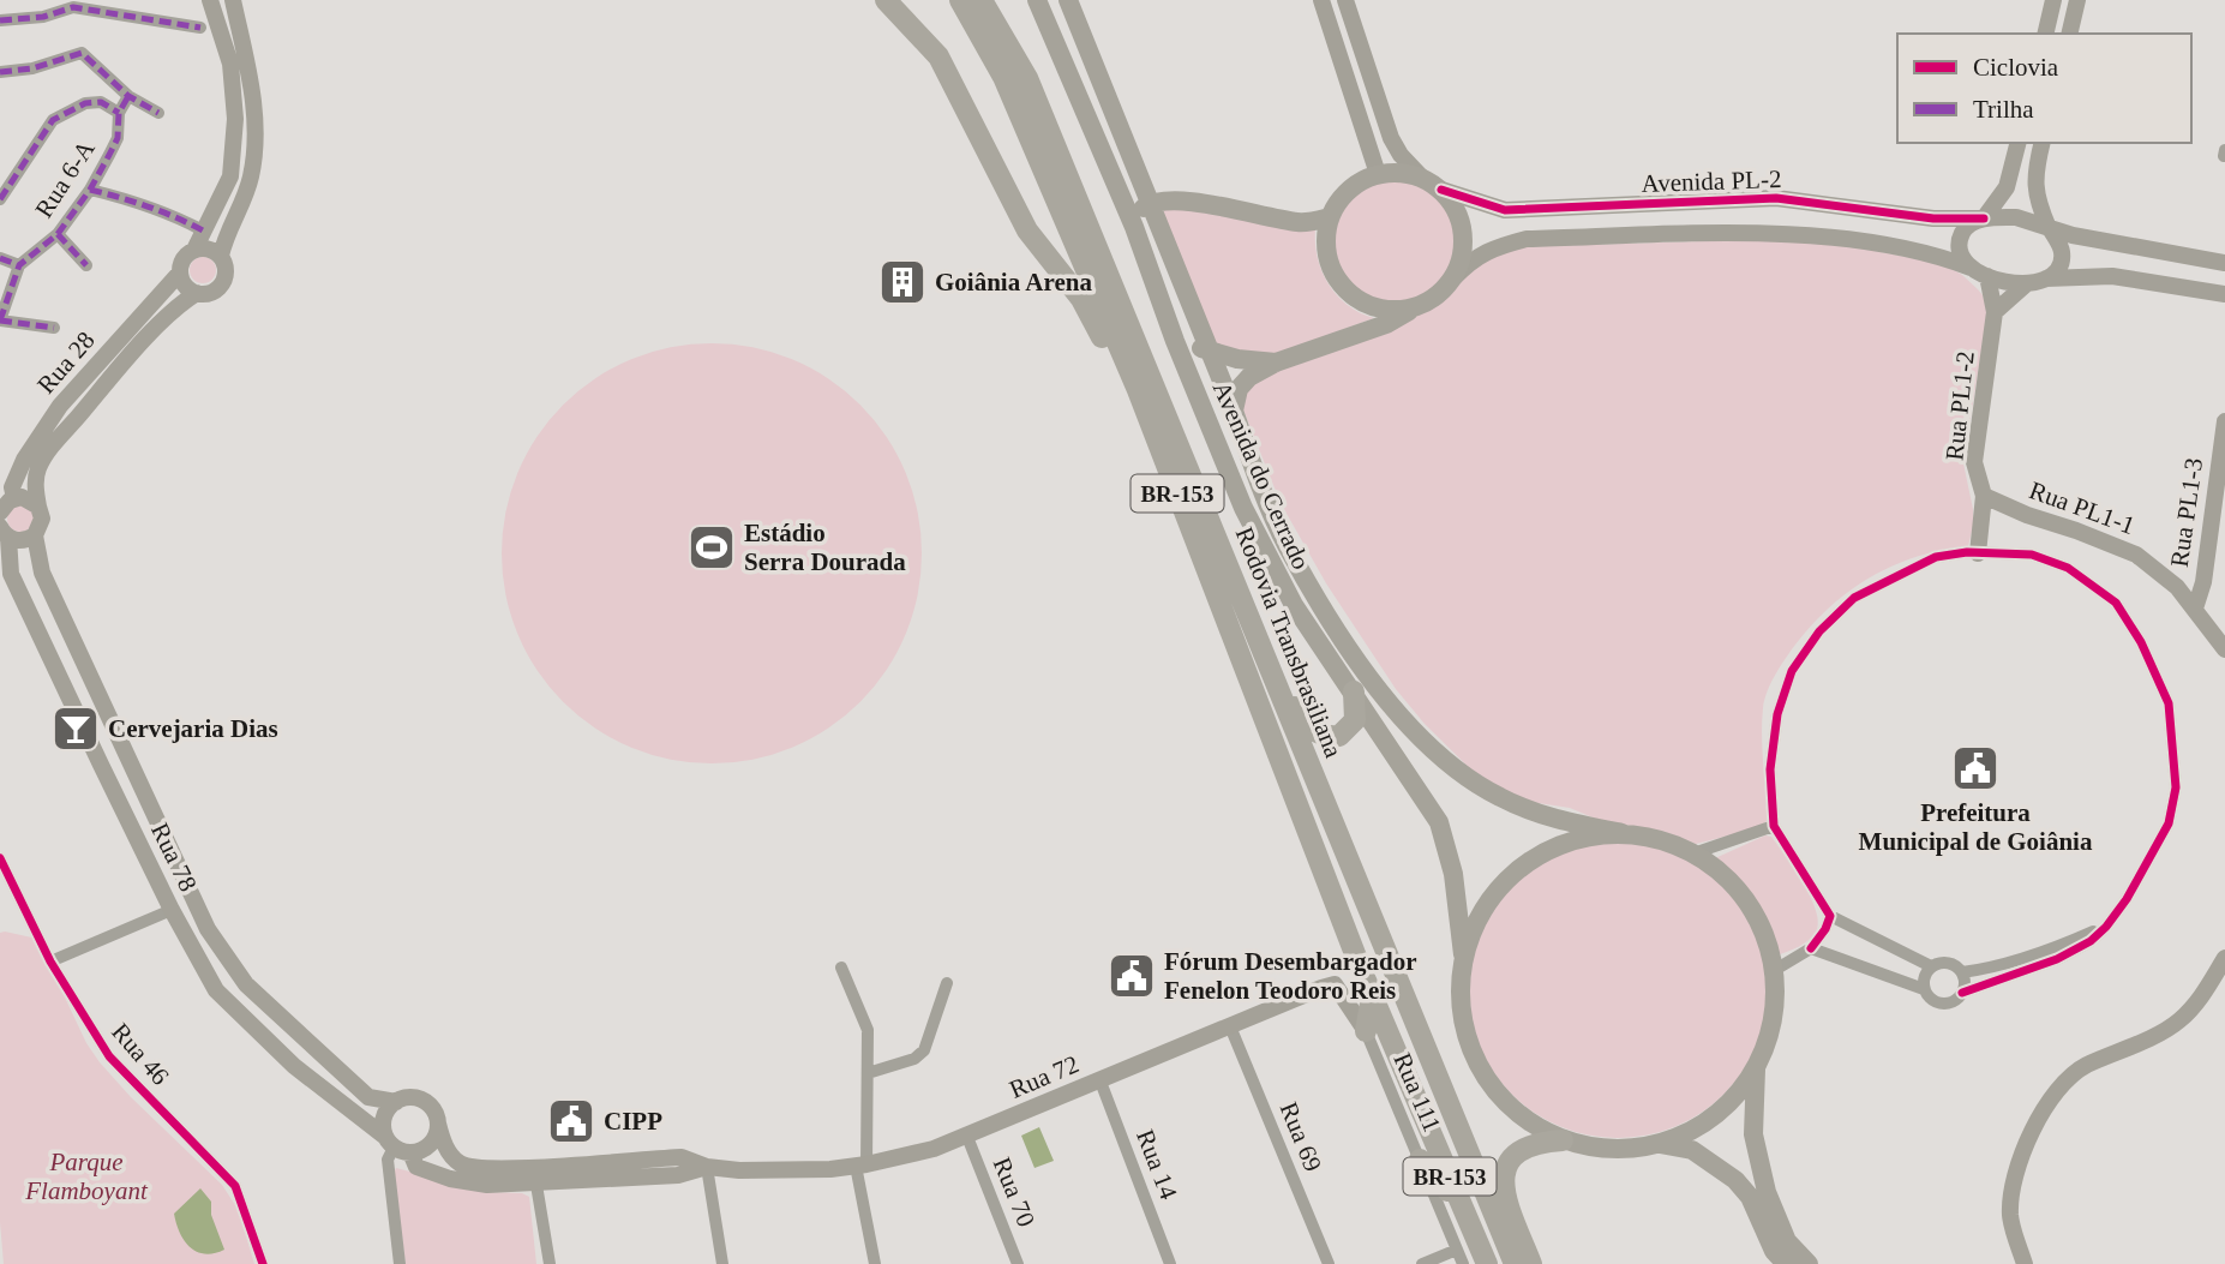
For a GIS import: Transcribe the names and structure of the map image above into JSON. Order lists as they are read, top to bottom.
{
  "streets": {
    "highway": ["BR-153", "Rodovia Transbrasiliana"],
    "main road": [
      "Avenida PL-2",
      "Rua 28",
      "Rua PL1-2",
      "Avenida do Cerrado",
      "Rua PL1-1",
      "Rua PL1-3",
      "Rua 78",
      "Rua 72"
    ],
    "street": [
      "Rua 6-A",
      "Rua 46",
      "Rua 111",
      "Rua 69",
      "Rua 14",
      "Rua 70"
    ]
  },
  "crossings": [
    ["Avenida PL-2", "Rua PL1-2"],
    ["Rua 28", "Rua 78"],
    ["Rua PL1-2", "Rua PL1-1"],
    ["Rua PL1-1", "Rua PL1-3"],
    ["Rua 78", "Rua 72"],
    ["Rua 72", "Rua 111"],
    ["Rua 72", "Rua 69"],
    ["Rua 72", "Rua 14"],
    ["Rua 72", "Rua 70"]
  ],
  "parks": ["Parque Flamboyant"],
  "places": {
    "building": ["Goiânia Arena"],
    "sports": ["Estádio Serra Dourada"],
    "bar": ["Cervejaria Dias"],
    "public building": ["Prefeitura Municipal de Goiânia", "Fórum Desembargador Fenelon Teodoro Reis", "CIPP"]
  },
  "legend": ["Ciclovia", "Trilha"]
}
